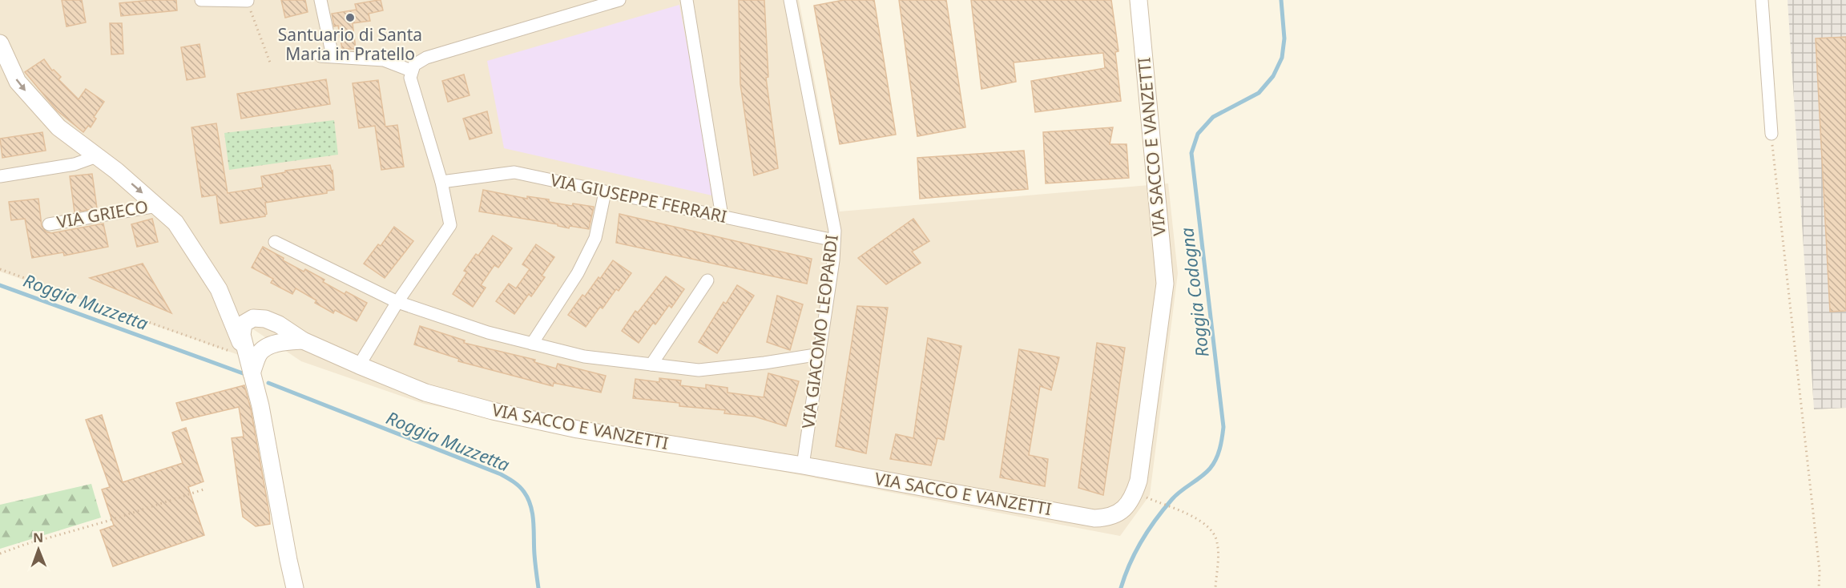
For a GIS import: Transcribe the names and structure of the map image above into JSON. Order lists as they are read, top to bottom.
{
  "streets": {
    "street": [
      "VIA SACCO E VANZETTI",
      "VIA GIUSEPPE FERRARI",
      "VIA GRIECO",
      "VIA GIACOMO LEOPARDI"
    ]
  },
  "crossings": [
    ["VIA SACCO E VANZETTI", "VIA GIACOMO LEOPARDI"],
    ["VIA GIUSEPPE FERRARI", "VIA GIACOMO LEOPARDI"]
  ],
  "water": ["Roggia Codogna", "Roggia Muzzetta"],
  "places": ["Santuario di Santa Maria in Pratello"],
  "north": "top"
}
